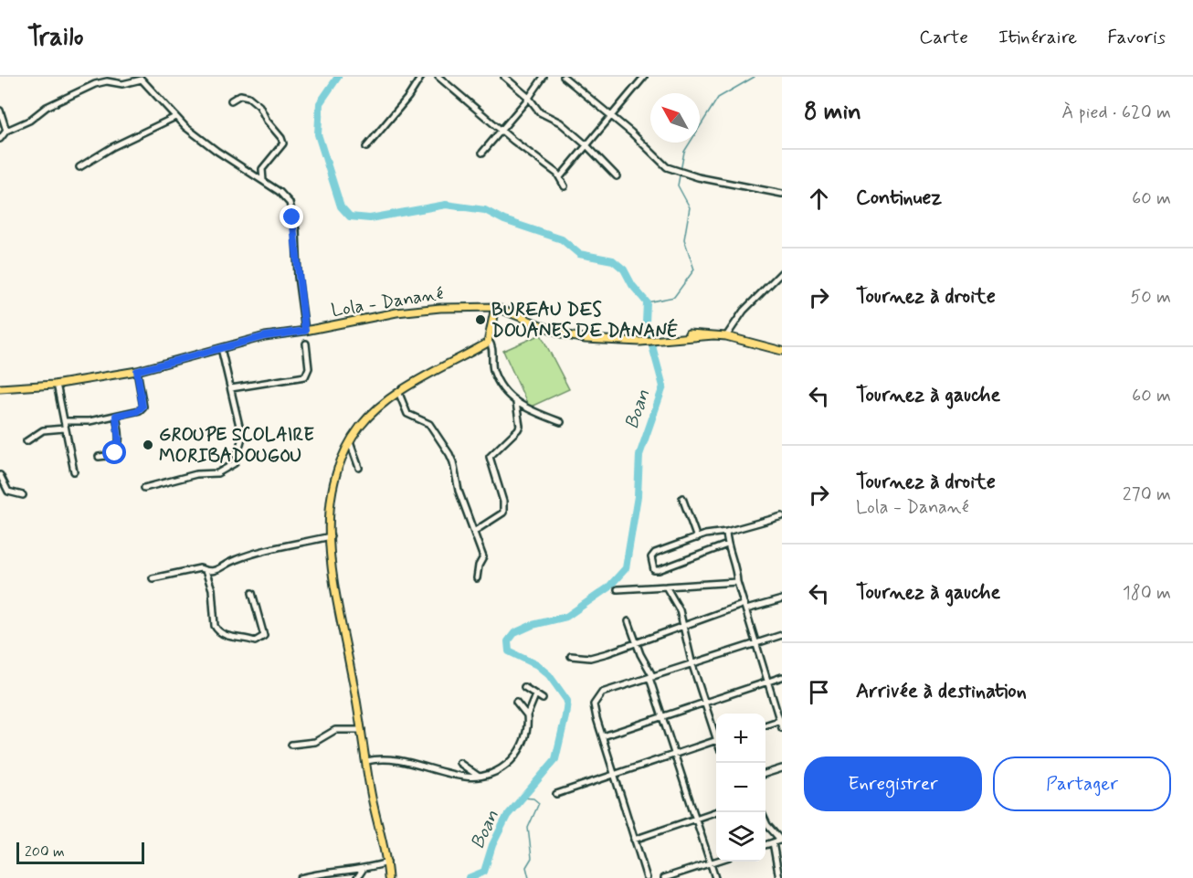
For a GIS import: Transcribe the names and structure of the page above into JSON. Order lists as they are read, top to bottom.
{
  "streets": {
    "main road": ["Lola - Danané"]
  },
  "water": ["Boan"],
  "places": ["BUREAU DES DOUANES DE DANANÉ", "GROUPE SCOLAIRE MORIBADOUGOU"],
  "scale_bar": "200 m",
  "north": "top left",
  "page": {
    "header": "Trailo",
    "nav": ["Carte", "Itinéraire", "Favoris"],
    "heading": ["8 min", "À pied · 620 m"],
    "list": [
      ["Continuez", "60 m"],
      ["Tournez à droite", "50 m"],
      ["Tournez à gauche", "60 m"],
      ["Tournez à droite", "Lola - Danané", "270 m"],
      ["Tournez à gauche", "180 m"],
      "Arrivée à destination"
    ],
    "map_buttons": ["+", "−"],
    "buttons": ["Enregistrer", "Partager"],
    "scale": "200 m"
  }
}
